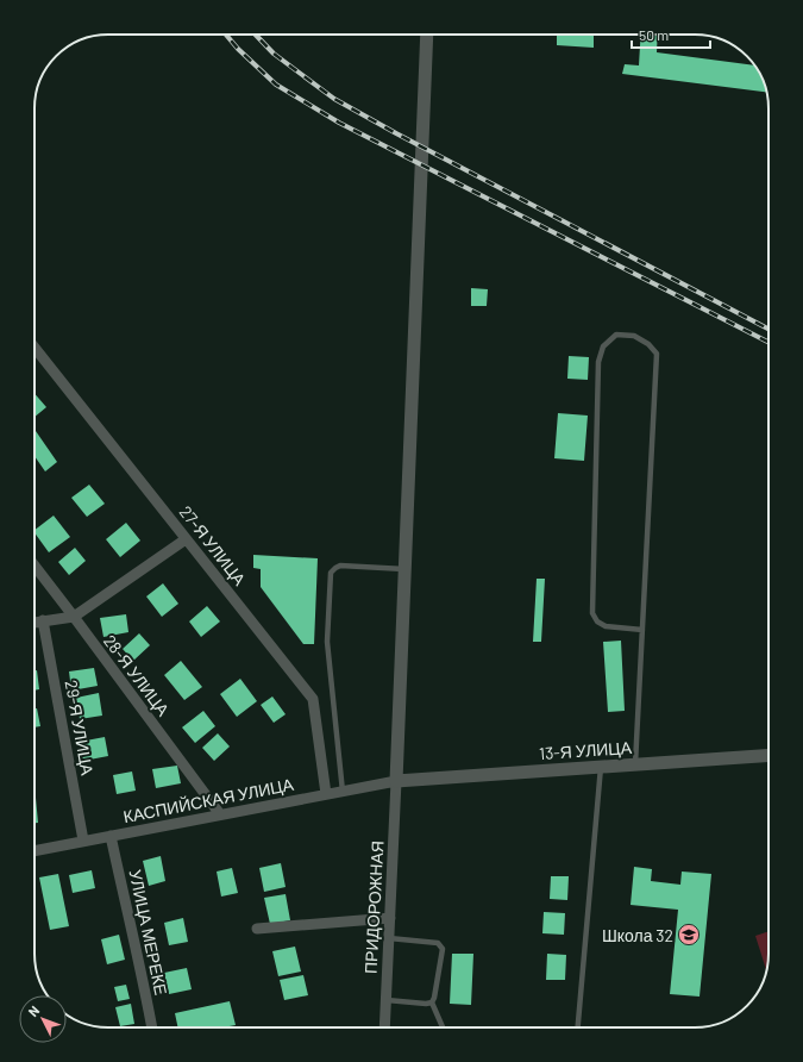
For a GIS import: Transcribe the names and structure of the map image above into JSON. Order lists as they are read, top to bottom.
{
  "streets": {
    "street": [
      "27-Я УЛИЦА",
      "28-Я УЛИЦА",
      "29-Я УЛИЦА",
      "13-Я УЛИЦА",
      "КАСПИЙСКАЯ УЛИЦА",
      "ПРИДОРОЖНАЯ",
      "УЛИЦА МЕРЕКЕ"
    ]
  },
  "crossings": [
    ["27-Я УЛИЦА", "КАСПИЙСКАЯ УЛИЦА"],
    ["28-Я УЛИЦА", "КАСПИЙСКАЯ УЛИЦА"],
    ["29-Я УЛИЦА", "КАСПИЙСКАЯ УЛИЦА"],
    ["13-Я УЛИЦА", "КАСПИЙСКАЯ УЛИЦА"],
    ["13-Я УЛИЦА", "ПРИДОРОЖНАЯ"],
    ["КАСПИЙСКАЯ УЛИЦА", "ПРИДОРОЖНАЯ"],
    ["КАСПИЙСКАЯ УЛИЦА", "УЛИЦА МЕРЕКЕ"]
  ],
  "places": {
    "school or university": ["Школа 32"]
  },
  "scale_bar": "50 m",
  "north": "top left"
}
